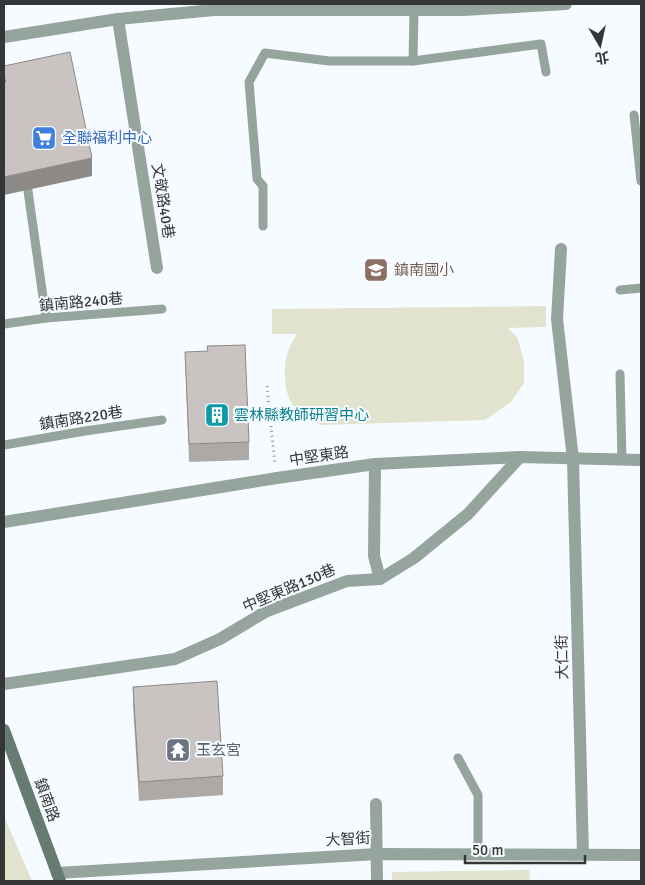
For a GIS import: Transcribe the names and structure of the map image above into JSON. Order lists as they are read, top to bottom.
{
  "streets": {
    "street": [
      "文敬路40巷",
      "中堅東路",
      "中堅東路130巷",
      "大仁街",
      "鎮南路",
      "大智街"
    ],
    "lane": ["鎮南路240巷", "鎮南路220巷"]
  },
  "crossings": [
    ["中堅東路", "中堅東路130巷"],
    ["中堅東路", "大仁街"],
    ["大仁街", "大智街"],
    ["鎮南路", "大智街"]
  ],
  "places": {
    "supermarket": ["全聯福利中心"],
    "school or university": ["鎮南國小"],
    "building": ["雲林縣教師研習中心"],
    "temple": ["玉玄宮"]
  },
  "scale_bar": "50 m",
  "north": "bottom"
}
